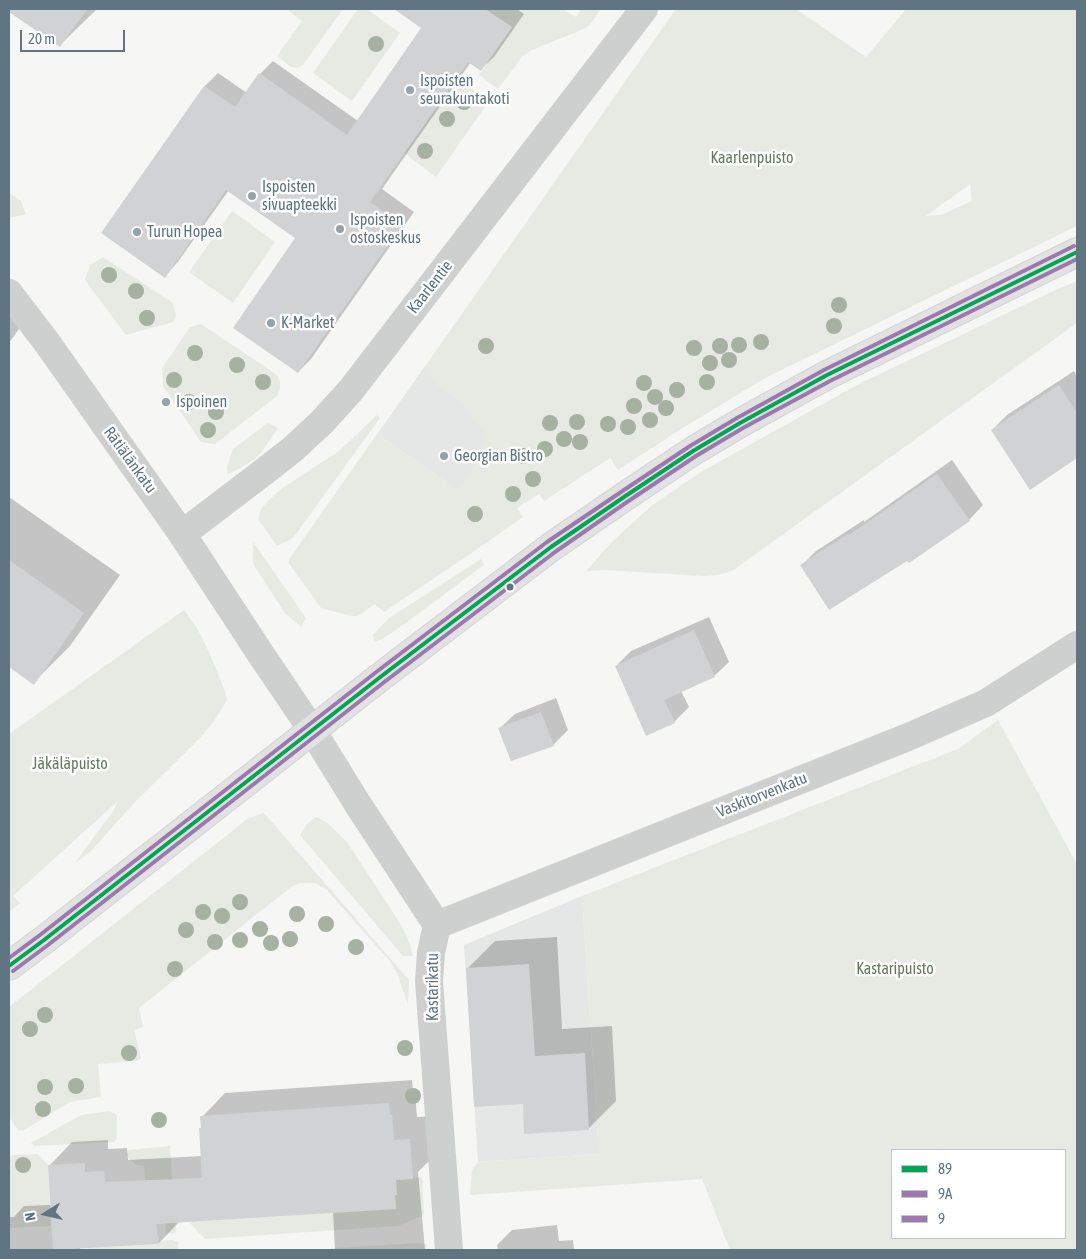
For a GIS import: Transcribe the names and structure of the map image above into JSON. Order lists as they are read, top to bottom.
{
  "streets": {
    "street": [
      "Kaarlentie",
      "Rätiälänkatu",
      "Vaskitorvenkatu",
      "Kastarikatu"
    ]
  },
  "crossings": [
    ["Kaarlentie", "Rätiälänkatu"],
    ["Vaskitorvenkatu", "Kastarikatu"]
  ],
  "parks": ["Kaarlenpuisto", "Jäkäläpuisto", "Kastaripuisto"],
  "places": [
    "Ispoisten seurakuntakoti",
    "Ispoisten sivuapteekki",
    "Ispoisten ostoskeskus",
    "Turun Hopea",
    "K-Market",
    "Ispoinen",
    "Georgian Bistro"
  ],
  "lines": ["transit line 9", "transit line 89", "transit line 9A"],
  "legend": ["89", "9A", "9"],
  "scale_bar": "20 m",
  "north": "left"
}
